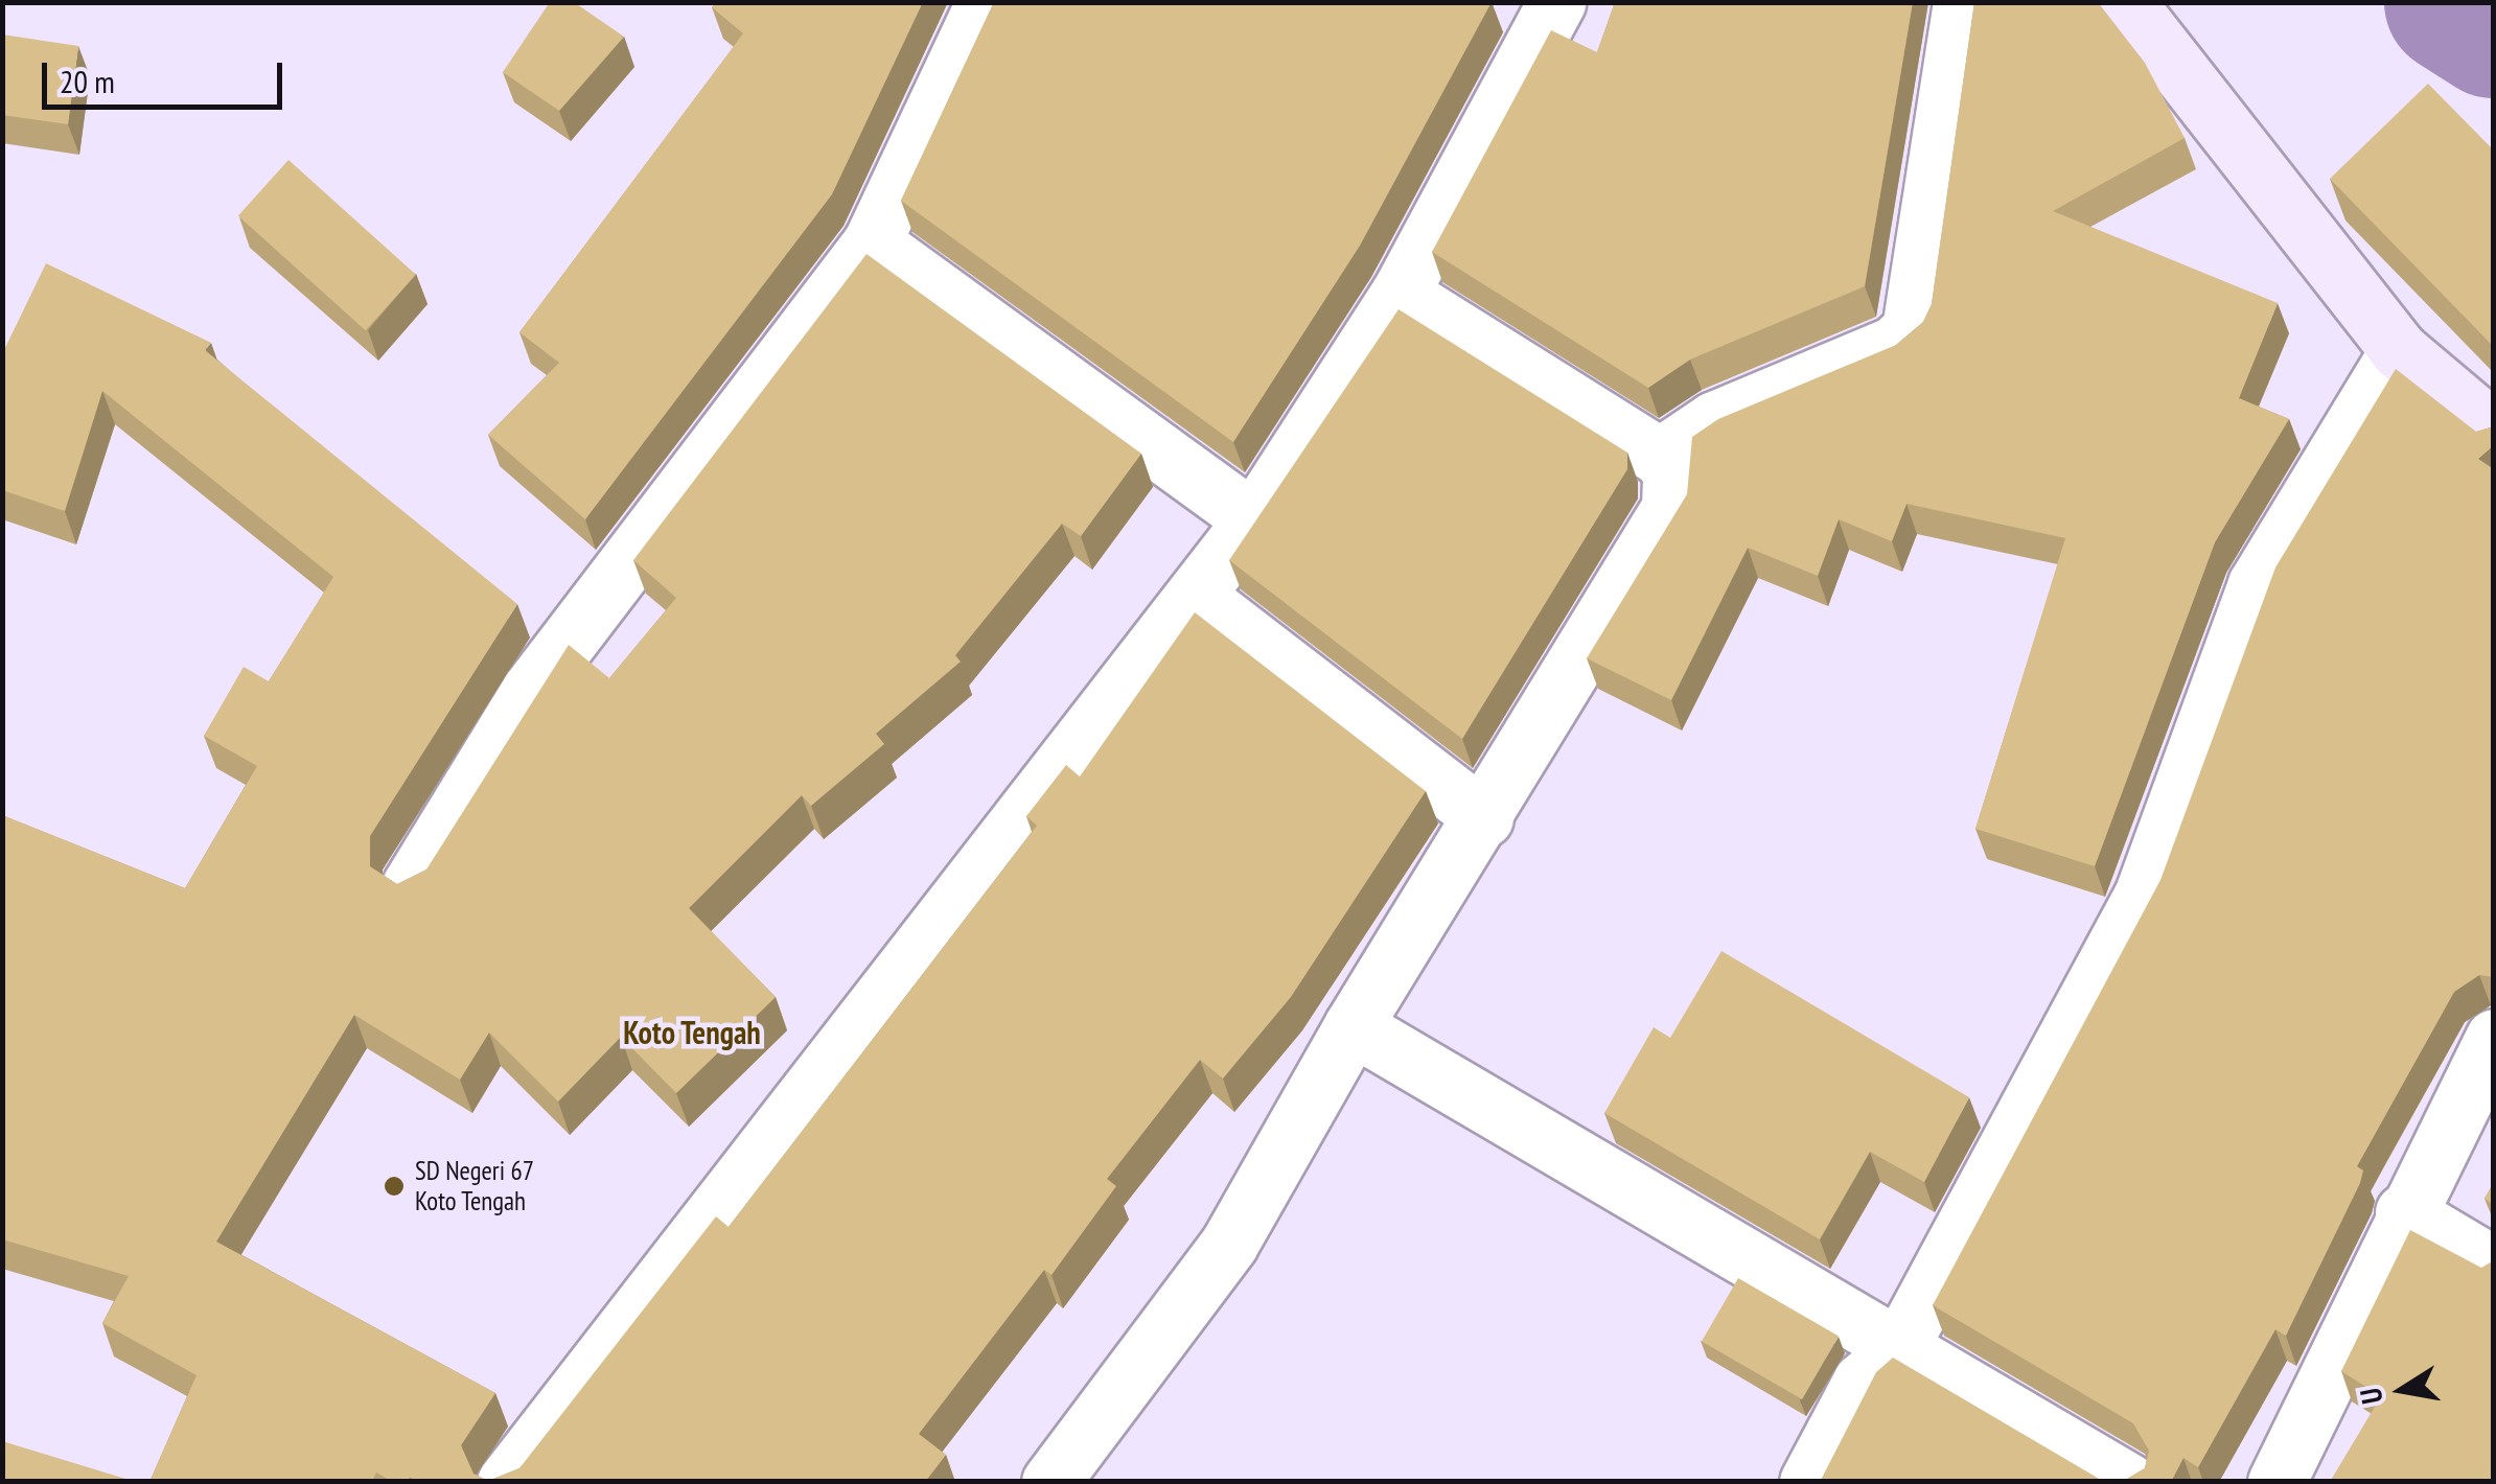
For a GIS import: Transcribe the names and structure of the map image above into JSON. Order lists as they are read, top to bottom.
{
  "districts": ["Koto Tengah"],
  "places": ["SD Negeri 67 Koto Tengah"],
  "scale_bar": "20 m",
  "north": "left"
}
